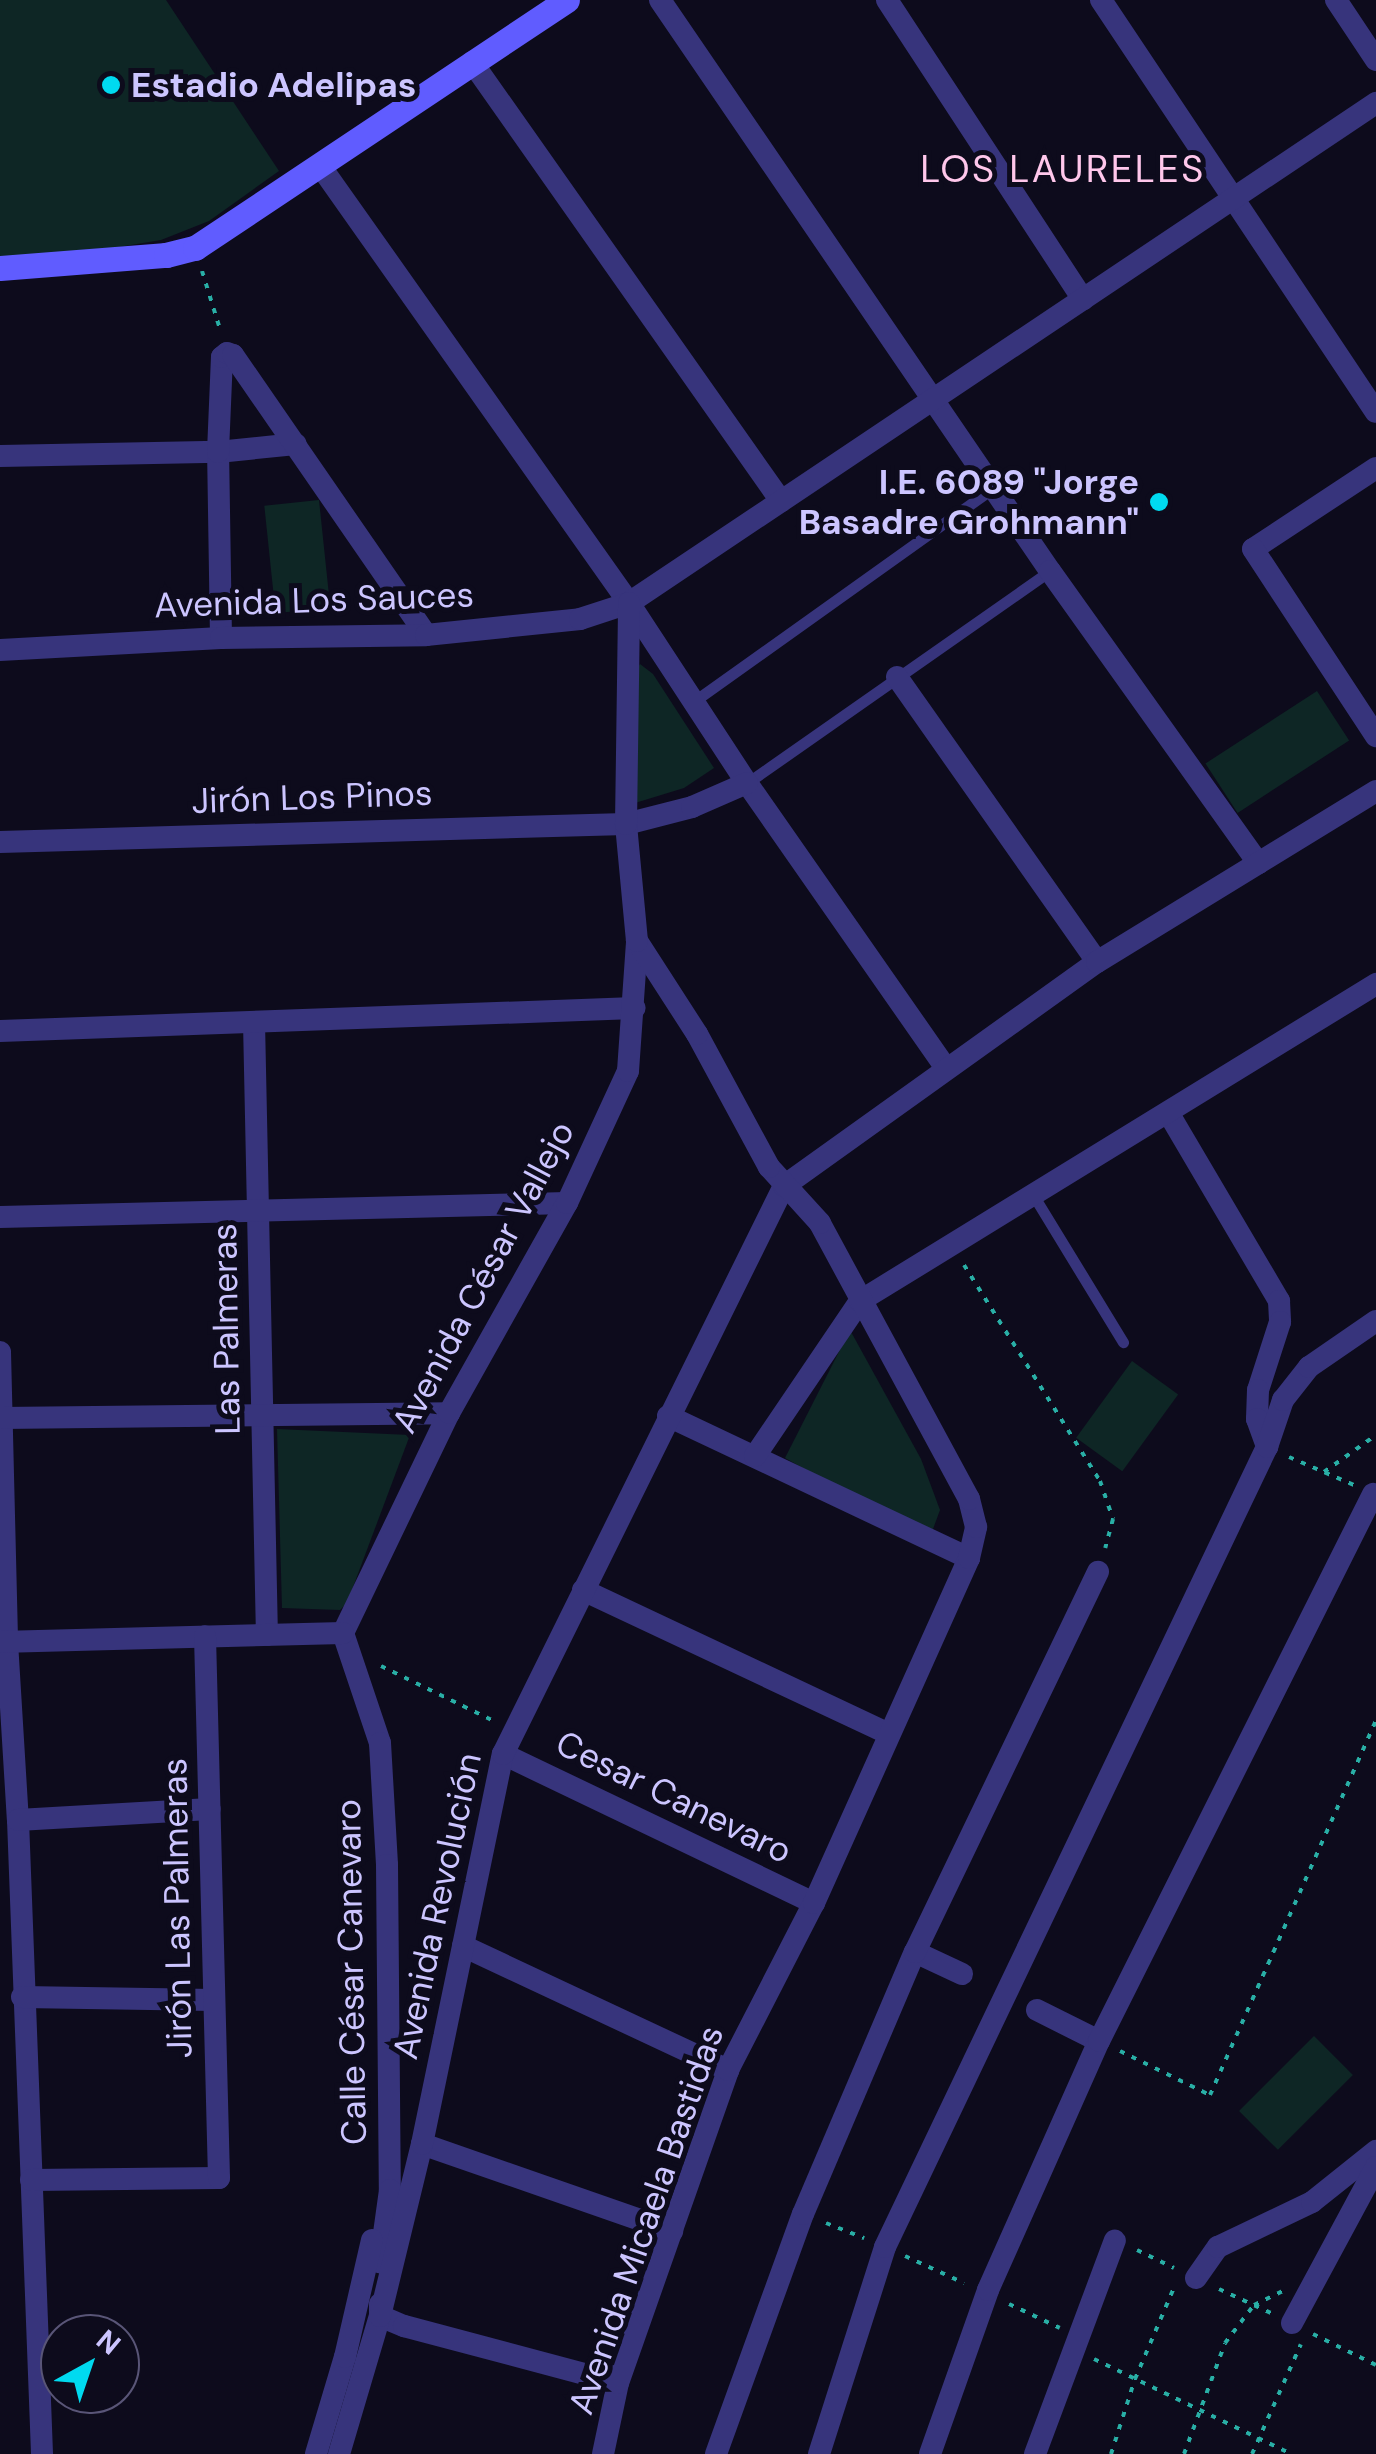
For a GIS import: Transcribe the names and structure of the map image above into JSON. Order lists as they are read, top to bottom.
{
  "streets": {
    "street": [
      "Avenida Los Sauces",
      "Jirón Los Pinos",
      "Avenida César Vallejo",
      "Las Palmeras",
      "Cesar Canevaro",
      "Avenida Revolución",
      "Jirón Las Palmeras",
      "Calle César Canevaro",
      "Avenida Micaela Bastidas"
    ]
  },
  "crossings": [
    ["Avenida Los Sauces", "Avenida César Vallejo"],
    ["Jirón Los Pinos", "Avenida César Vallejo"],
    ["Avenida César Vallejo", "Calle César Canevaro"],
    ["Avenida César Vallejo", "Avenida Micaela Bastidas"],
    ["Cesar Canevaro", "Avenida Revolución"],
    ["Cesar Canevaro", "Avenida Micaela Bastidas"],
    ["Avenida Revolución", "Calle César Canevaro"],
    ["Avenida Revolución", "Avenida Micaela Bastidas"]
  ],
  "districts": ["LOS LAURELES"],
  "places": ["Estadio Adelipas", "I.E. 6089 \"Jorge Basadre Grohmann\""],
  "north": "top right"
}
